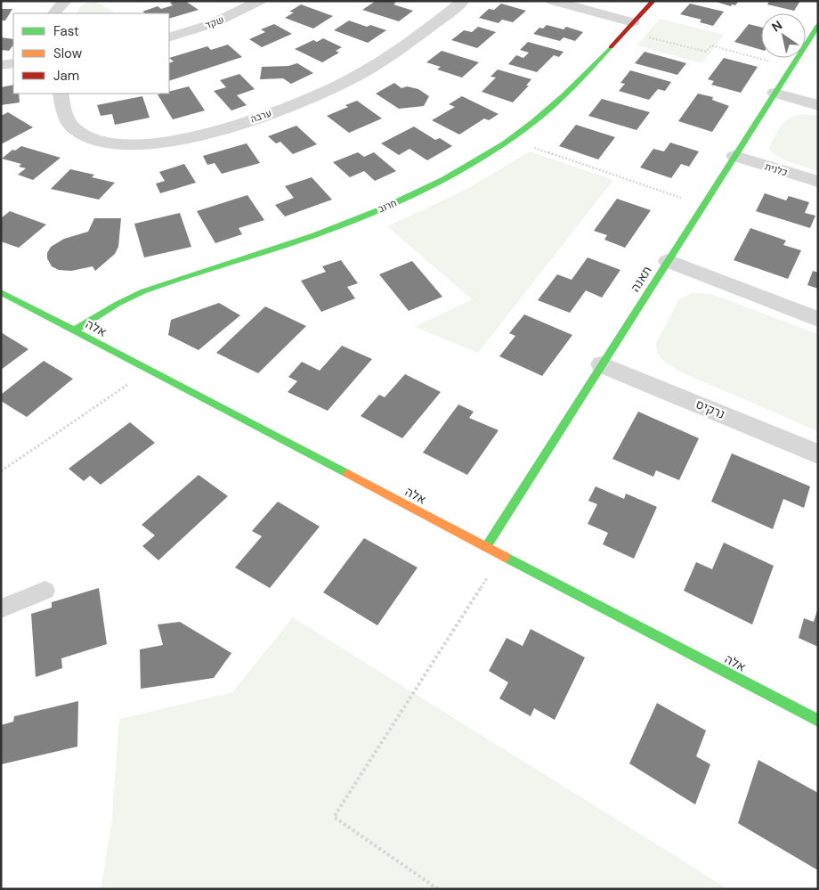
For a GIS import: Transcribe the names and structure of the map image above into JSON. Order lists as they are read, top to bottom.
{
  "streets": {
    "street": [
      "שקד",
      "ערבה",
      "כלנית",
      "חרוב",
      "תאנה",
      "אלה",
      "נרקיס"
    ]
  },
  "crossings": [
    ["כלנית", "תאנה"],
    ["חרוב", "אלה"],
    ["תאנה", "אלה"],
    ["תאנה", "נרקיס"]
  ],
  "legend": ["Fast", "Slow", "Jam"],
  "north": "top left"
}
